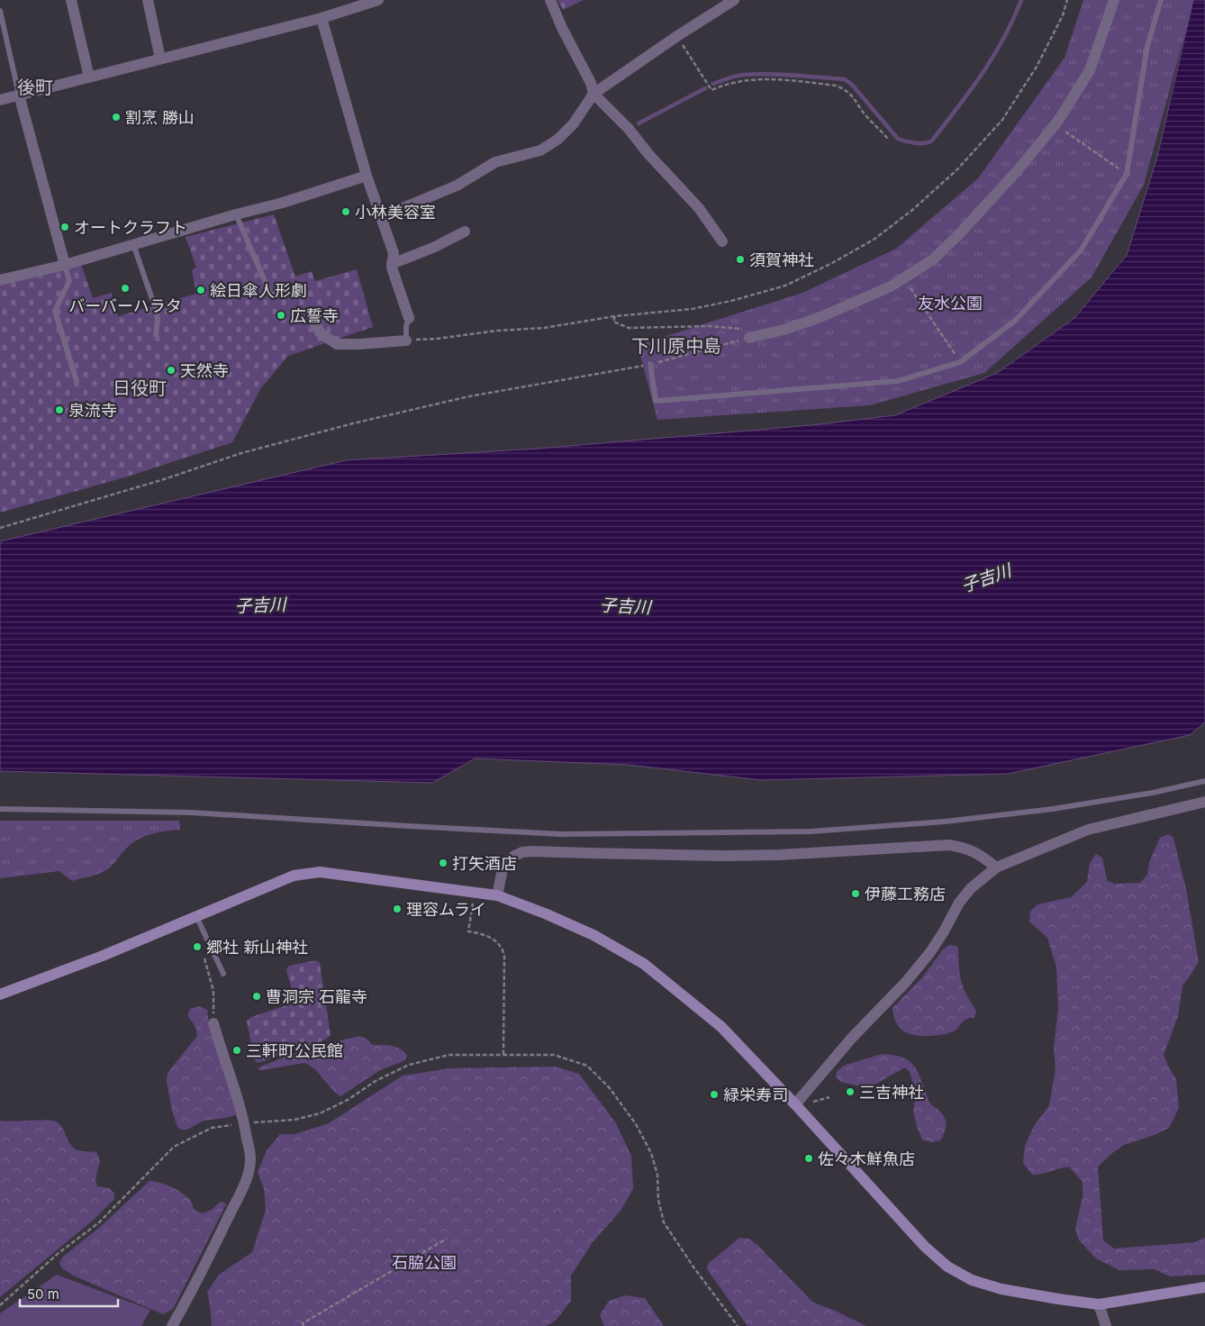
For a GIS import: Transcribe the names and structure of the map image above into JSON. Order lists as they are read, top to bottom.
{
  "districts": ["後町", "下川原中島", "日役町"],
  "water": ["子吉川"],
  "parks": ["友水公園", "石脇公園"],
  "places": [
    "割烹 勝山",
    "小林美容室",
    "オートクラフト",
    "須賀神社",
    "バーバーハラタ",
    "絵日傘人形劇",
    "広誓寺",
    "天然寺",
    "泉流寺",
    "打矢酒店",
    "伊藤工務店",
    "理容ムライ",
    "郷社 新山神社",
    "曹洞宗 石龍寺",
    "三軒町公民館",
    "三吉神社",
    "緑栄寿司",
    "佐々木鮮魚店"
  ],
  "scale_bar": "50 m"
}
